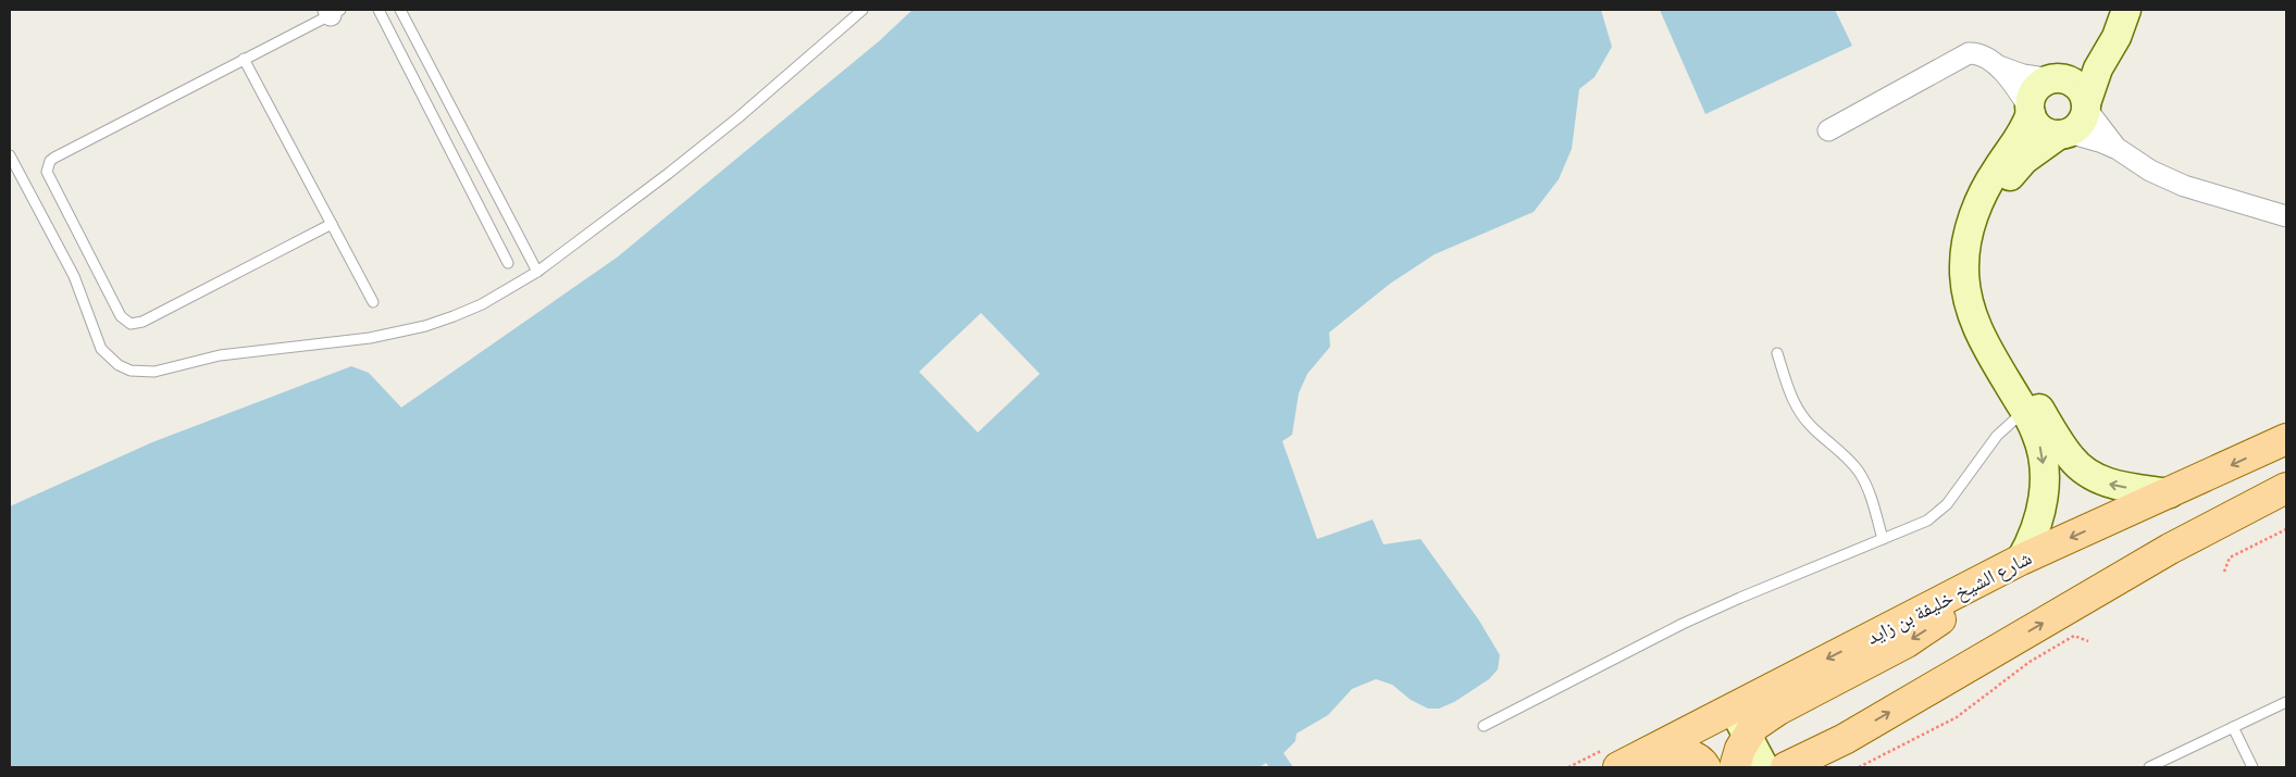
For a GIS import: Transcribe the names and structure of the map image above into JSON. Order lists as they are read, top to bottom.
{
  "streets": {
    "main road": ["شارع الشيخ خليفة بن زايد"]
  }
}
